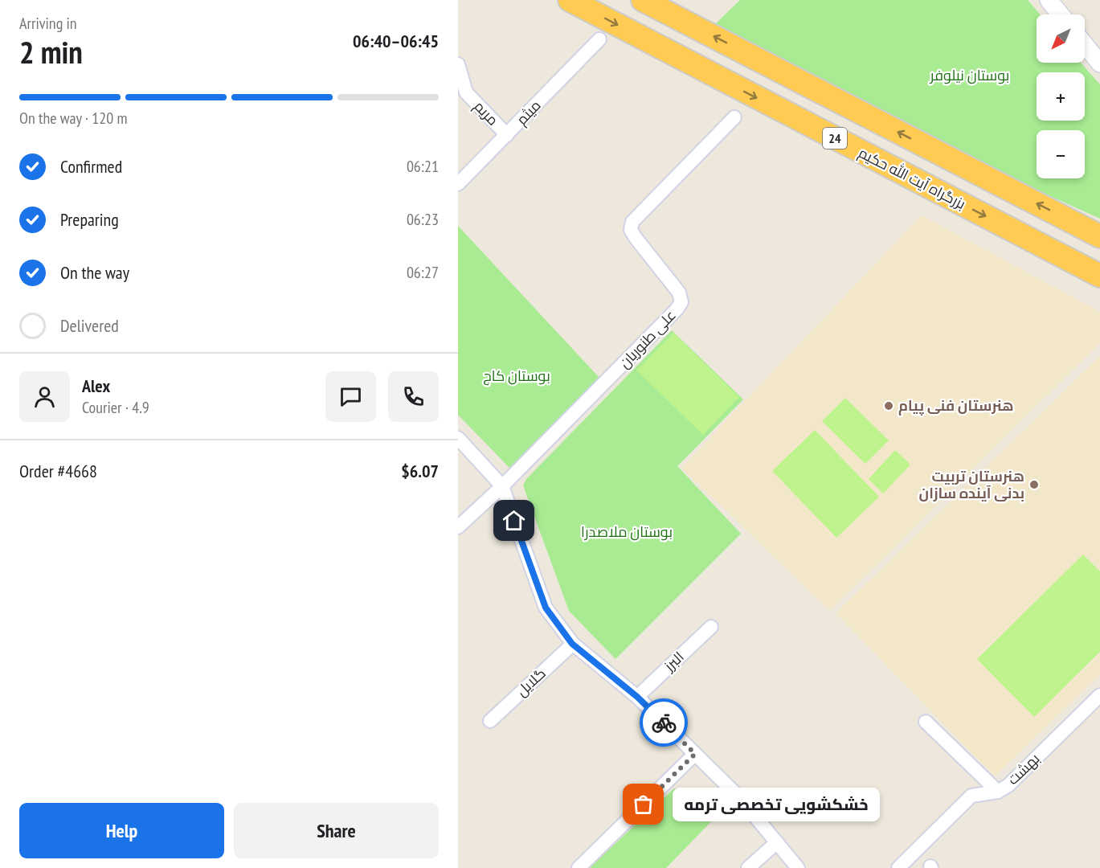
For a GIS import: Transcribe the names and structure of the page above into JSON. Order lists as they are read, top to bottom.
{
  "streets": {
    "highway": ["24", "بزرگراه آیت الله حکیم"],
    "street": [
      "میثم",
      "مریم",
      "علی طنوریان",
      "البرز",
      "گلایل",
      "بهشت"
    ]
  },
  "crossings": [
    ["میثم", "مریم"]
  ],
  "parks": ["بوستان نیلوفر", "بوستان کاج", "بوستان ملاصدرا"],
  "places": ["هنرستان فنی پیام", "هنرستان تربیت بدنی آینده سازان", "خشکشویی تخصصی ترمه"],
  "north": "bottom left",
  "page": {
    "heading": ["2 min", "Arriving in", "06:40–06:45"],
    "panel": [
      "Alex",
      "Courier · 4.9",
      "Order #4668",
      "$6.07"
    ],
    "map_buttons": ["+", "−"],
    "bar": "On the way · 120 m",
    "list": [
      ["Confirmed", "06:21"],
      ["Preparing", "06:23"],
      ["On the way", "06:27"],
      "Delivered"
    ],
    "bubble": "خشکشویی تخصصی ترمه",
    "buttons": ["Help", "Share"]
  }
}
